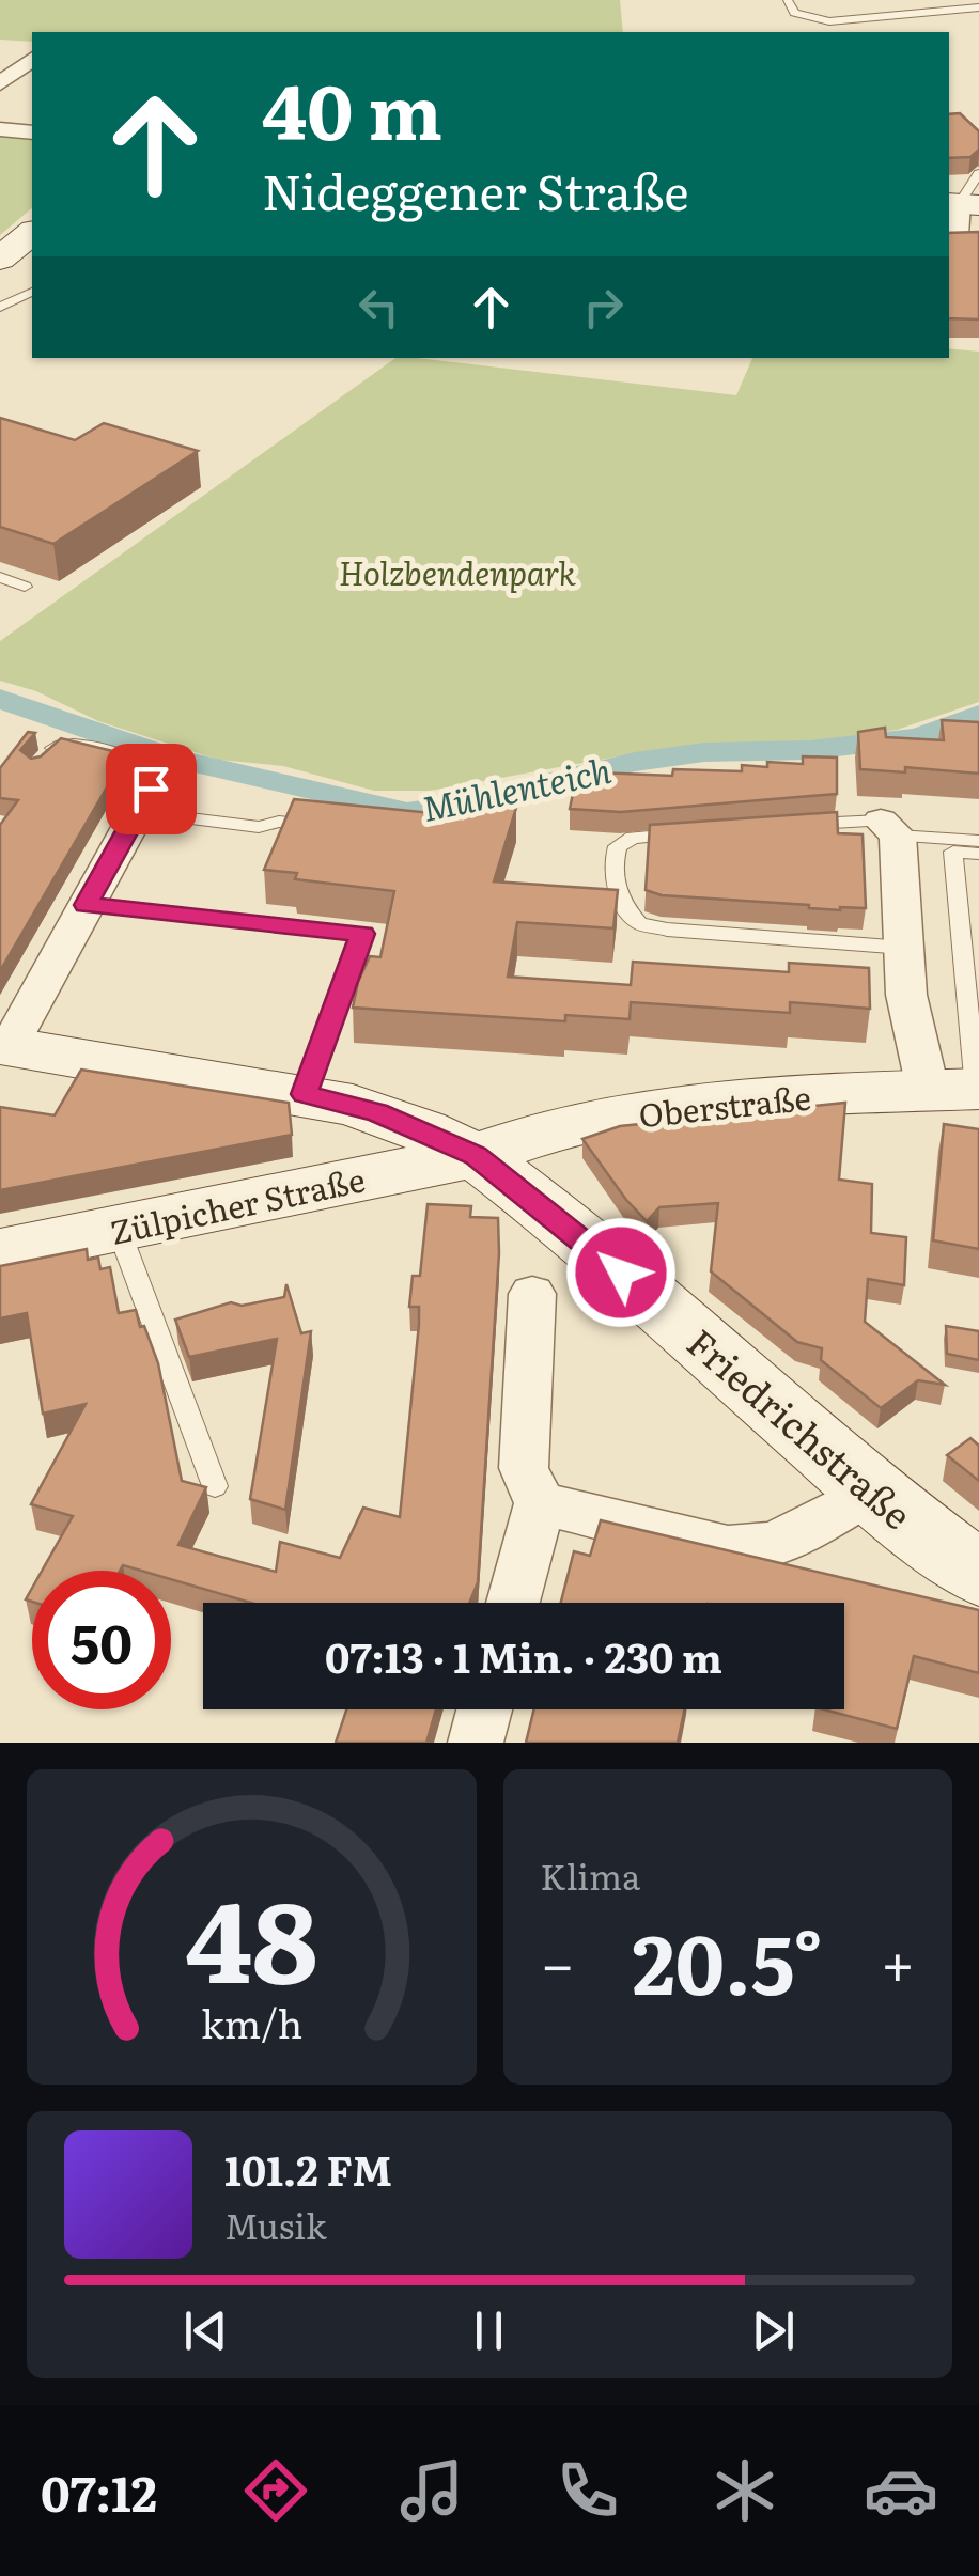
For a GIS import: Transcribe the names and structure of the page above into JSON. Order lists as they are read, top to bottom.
{
  "streets": {
    "main road": ["Oberstraße", "Zülpicher Straße", "Friedrichstraße"]
  },
  "crossings": [
    ["Oberstraße", "Zülpicher Straße"],
    ["Oberstraße", "Friedrichstraße"],
    ["Zülpicher Straße", "Friedrichstraße"]
  ],
  "water": ["Mühlenteich"],
  "parks": ["Holzbendenpark"],
  "page": {
    "turn": ["40 m", "Nideggener Straße"],
    "limit": "50",
    "trip": "07:13 · 1 Min. · 230 m",
    "tile": "Klima",
    "heat": ["−", "20.5°", "+"],
    "song": ["101.2 FM", "Musik"],
    "tabs": "07:12",
    "gauge": ["48", "km/h"]
  }
}
